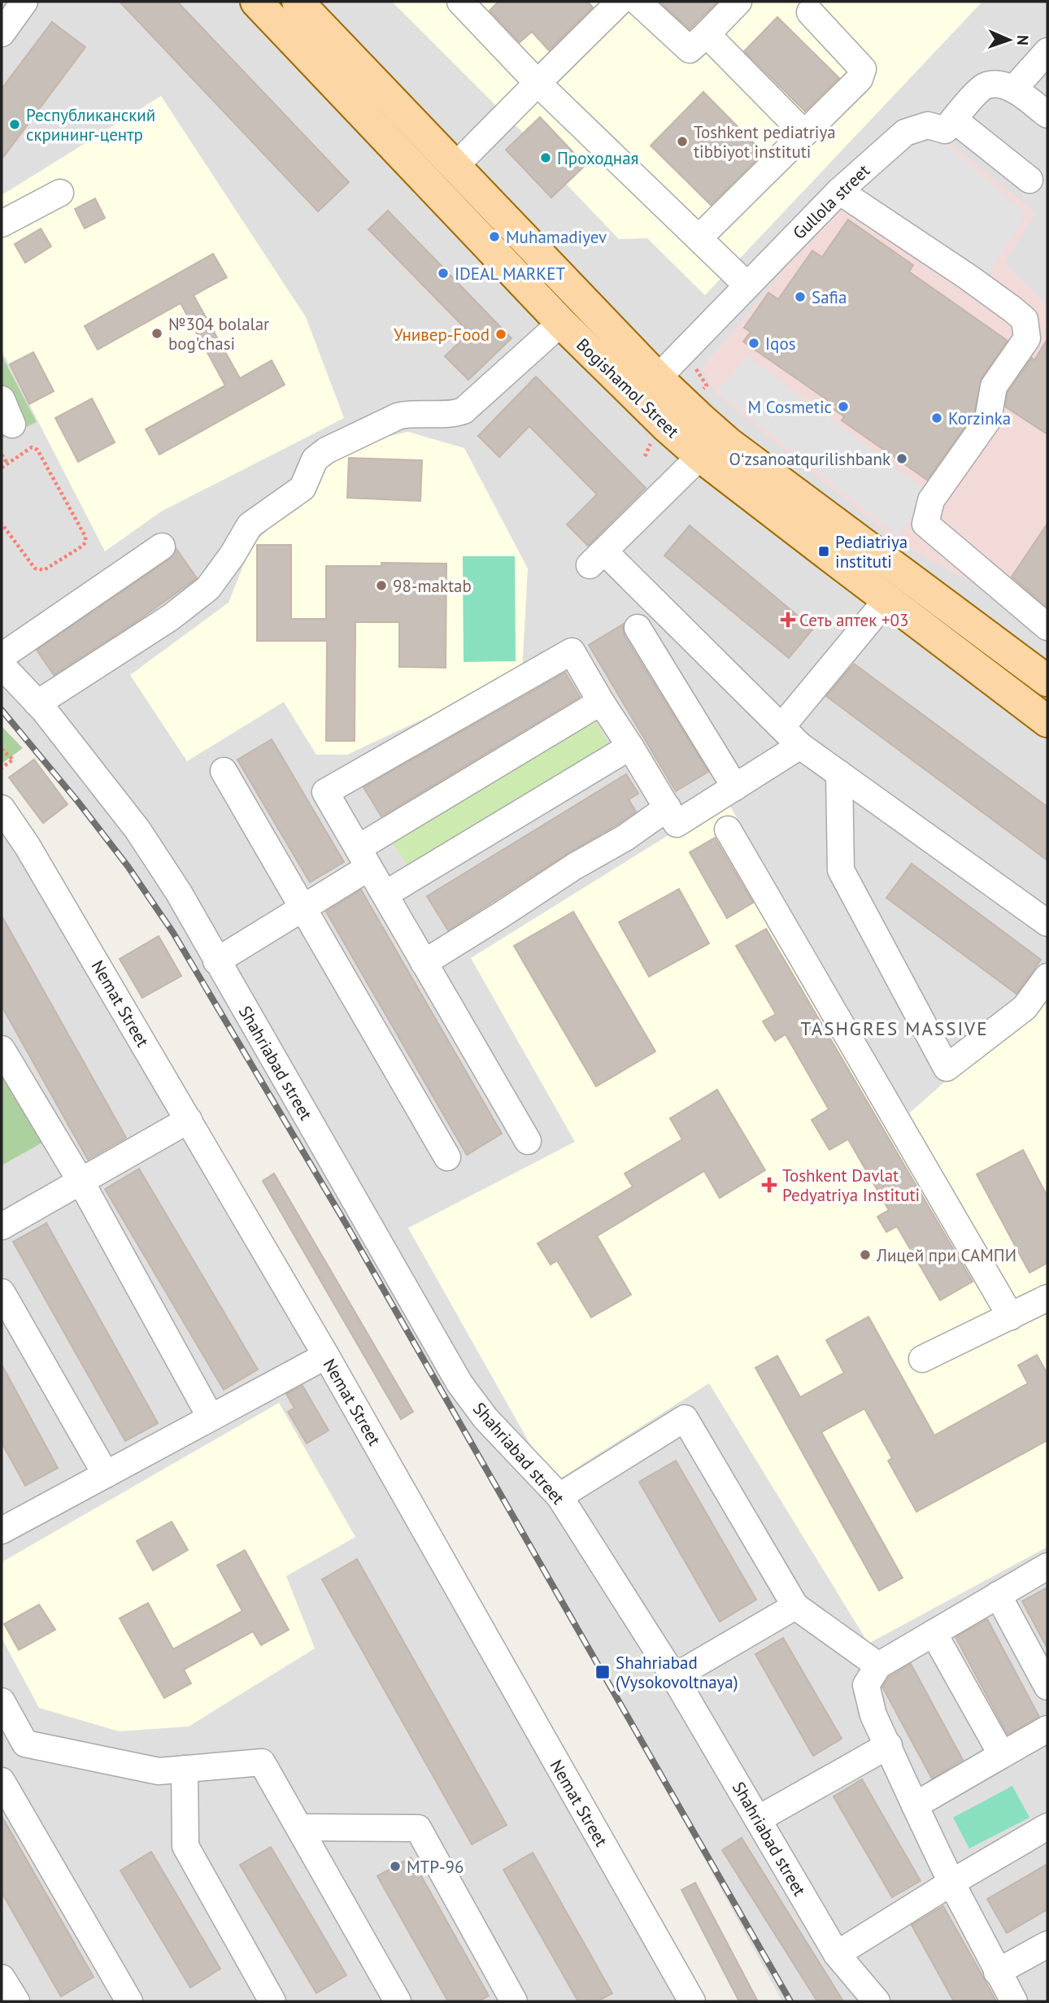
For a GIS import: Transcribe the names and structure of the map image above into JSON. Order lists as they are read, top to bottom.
{
  "streets": {
    "main road": ["Bogishamol Street"],
    "street": ["Gullola street", "Nemat Street", "Shahriabad street"]
  },
  "crossings": [
    ["Gullola street", "Bogishamol Street"]
  ],
  "districts": ["TASHGRES MASSIVE"],
  "places": {
    "other": [
      "Республиканский скрининг-центр",
      "Toshkent pediatriya tibbiyot instituti",
      "Проходная",
      "Muhamadiyev",
      "IDEAL MARKET",
      "Safia",
      "№304 bolalar bog'chasi",
      "Универ-Food",
      "Iqos",
      "M Cosmetic",
      "Korzinka",
      "Oʻzsanoatqurilishbank",
      "98-maktab",
      "Лицей при САМПИ",
      "MTP-96"
    ],
    "transit": ["Pediatriya instituti", "Shahriabad (Vysokovoltnaya)"],
    "health": ["Сеть аптек +03", "Toshkent Davlat Pedyatriya Instituti"]
  },
  "north": "right"
}
